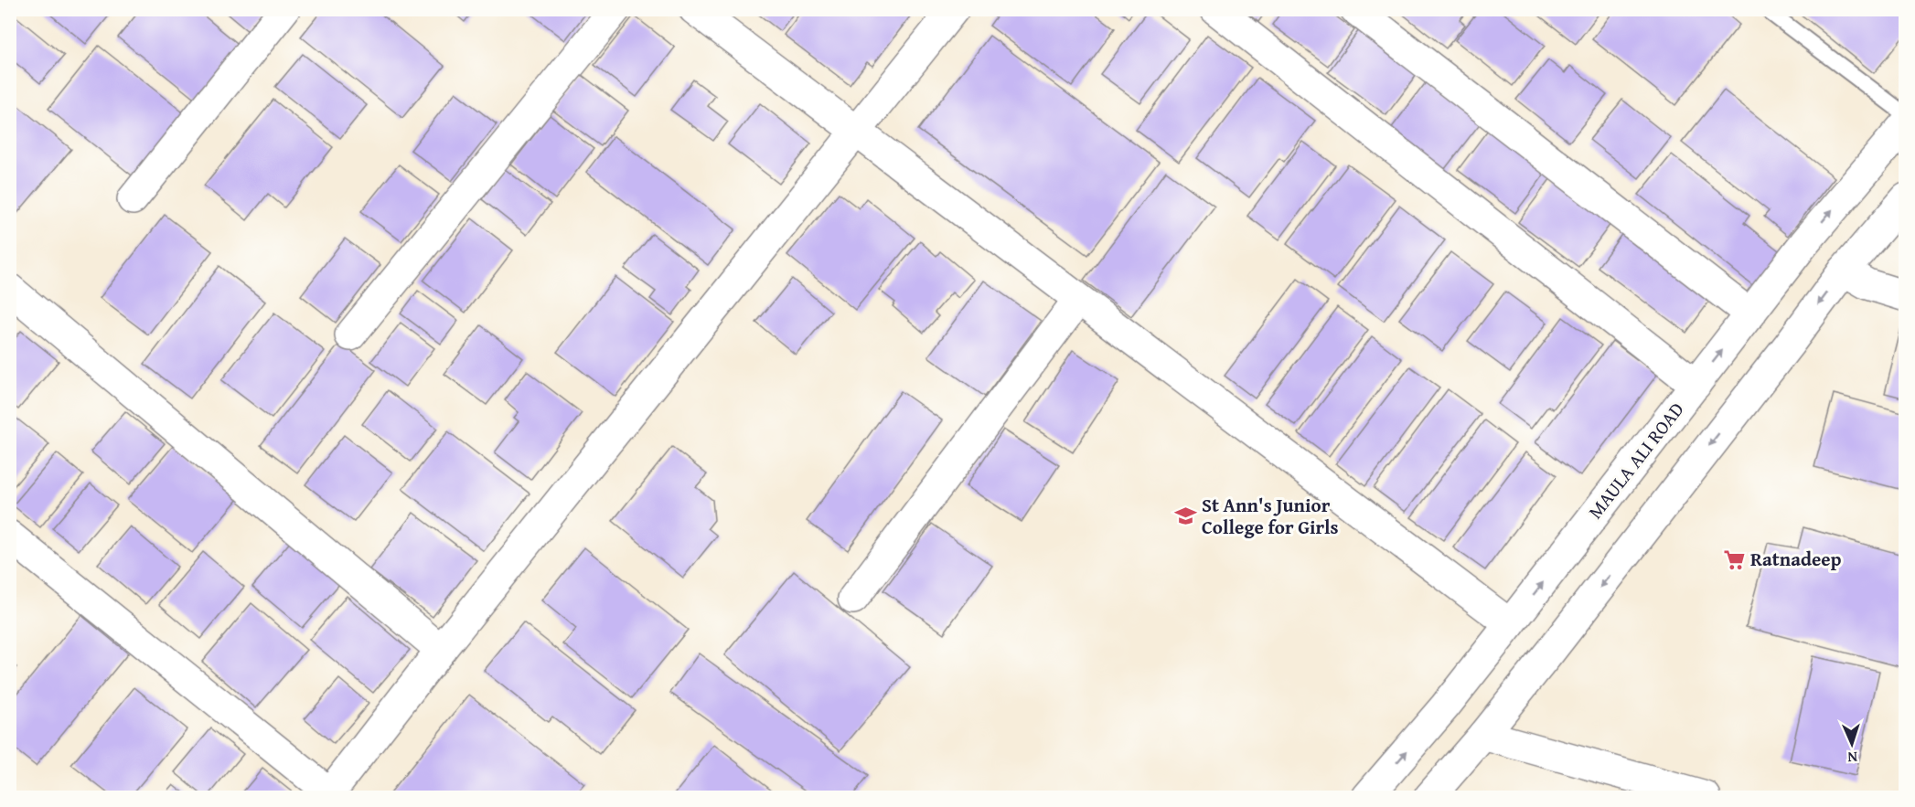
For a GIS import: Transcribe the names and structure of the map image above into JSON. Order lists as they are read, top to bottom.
{
  "streets": {
    "street": ["MAULA ALI ROAD"]
  },
  "places": {
    "school or university": ["St Ann's Junior College for Girls"],
    "supermarket": ["Ratnadeep"]
  },
  "north": "bottom"
}
